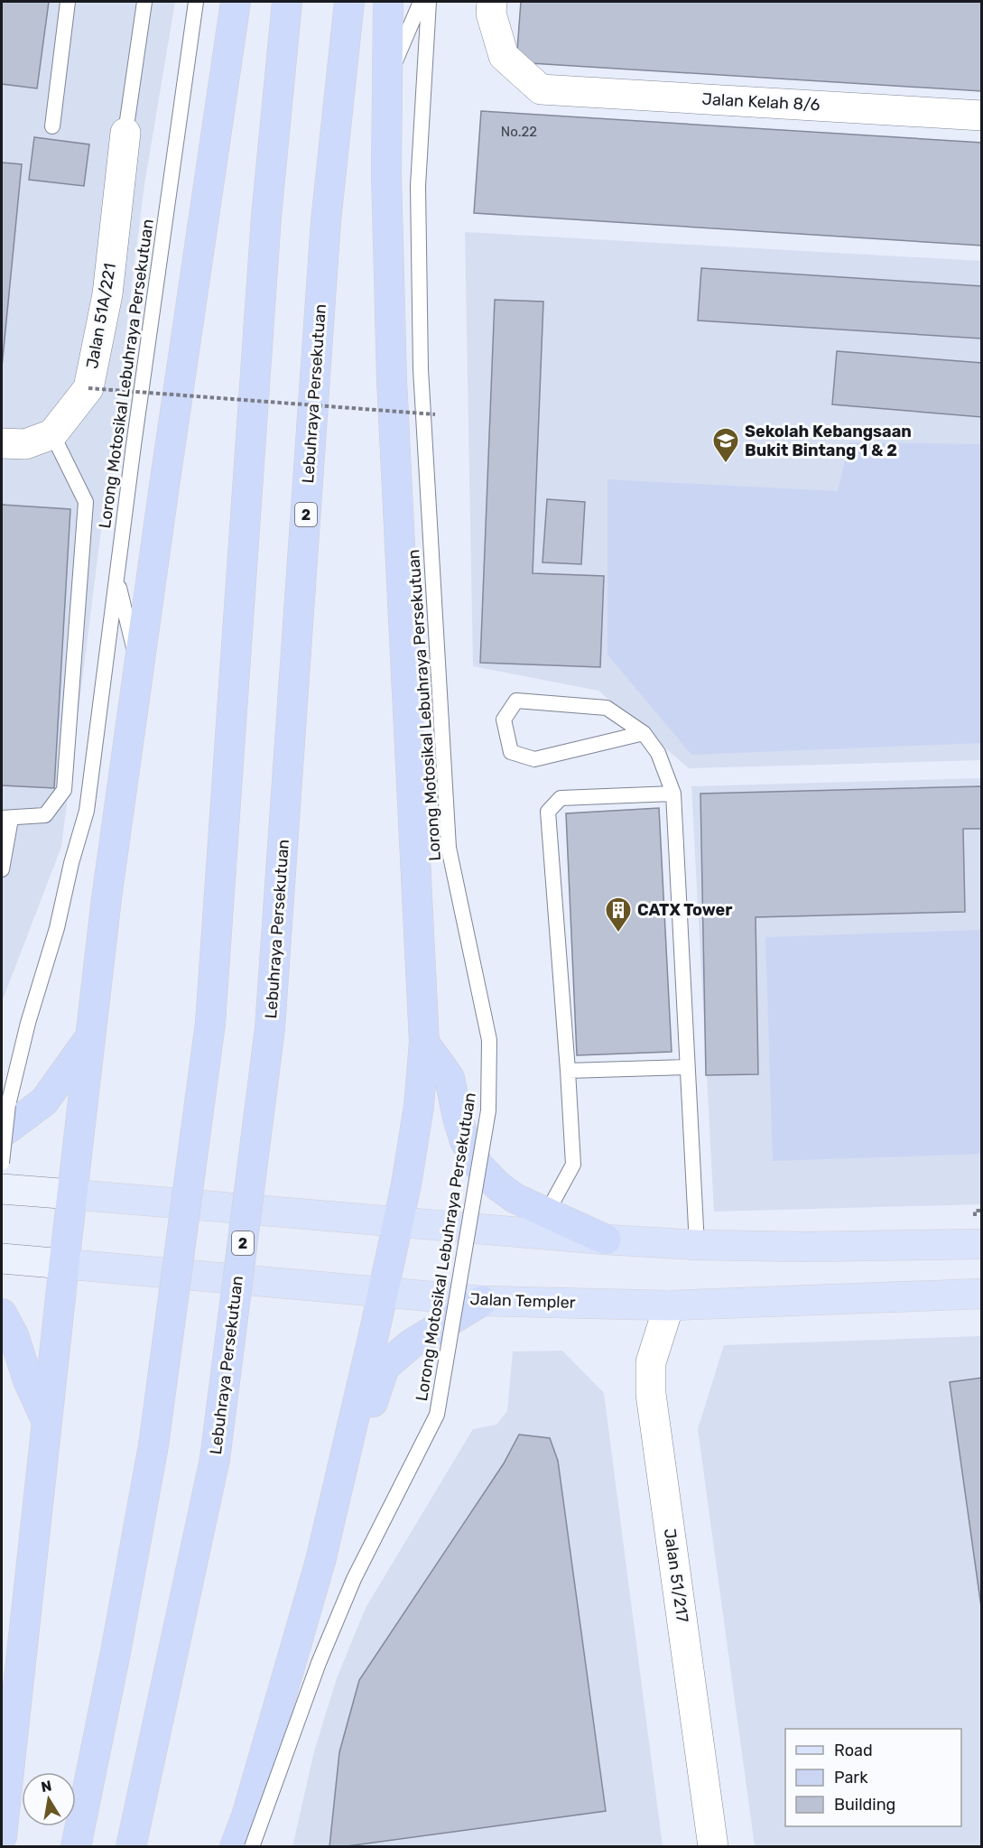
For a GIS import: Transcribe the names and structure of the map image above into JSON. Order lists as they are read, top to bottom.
{
  "streets": {
    "highway": ["Lebuhraya Persekutuan", "2"],
    "main road": ["Jalan Templer"],
    "street": ["Jalan Kelah 8/6", "Jalan 51A/221", "Jalan 51/217"],
    "lane": ["Lorong Motosikal Lebuhraya Persekutuan"]
  },
  "crossings": [
    ["Jalan Templer", "Jalan 51/217"]
  ],
  "places": {
    "school or university": ["Sekolah Kebangsaan Bukit Bintang 1 & 2"],
    "building": ["CATX Tower"]
  },
  "house_numbers": ["No.22"],
  "legend": ["Road", "Park", "Building"],
  "north": "top"
}
